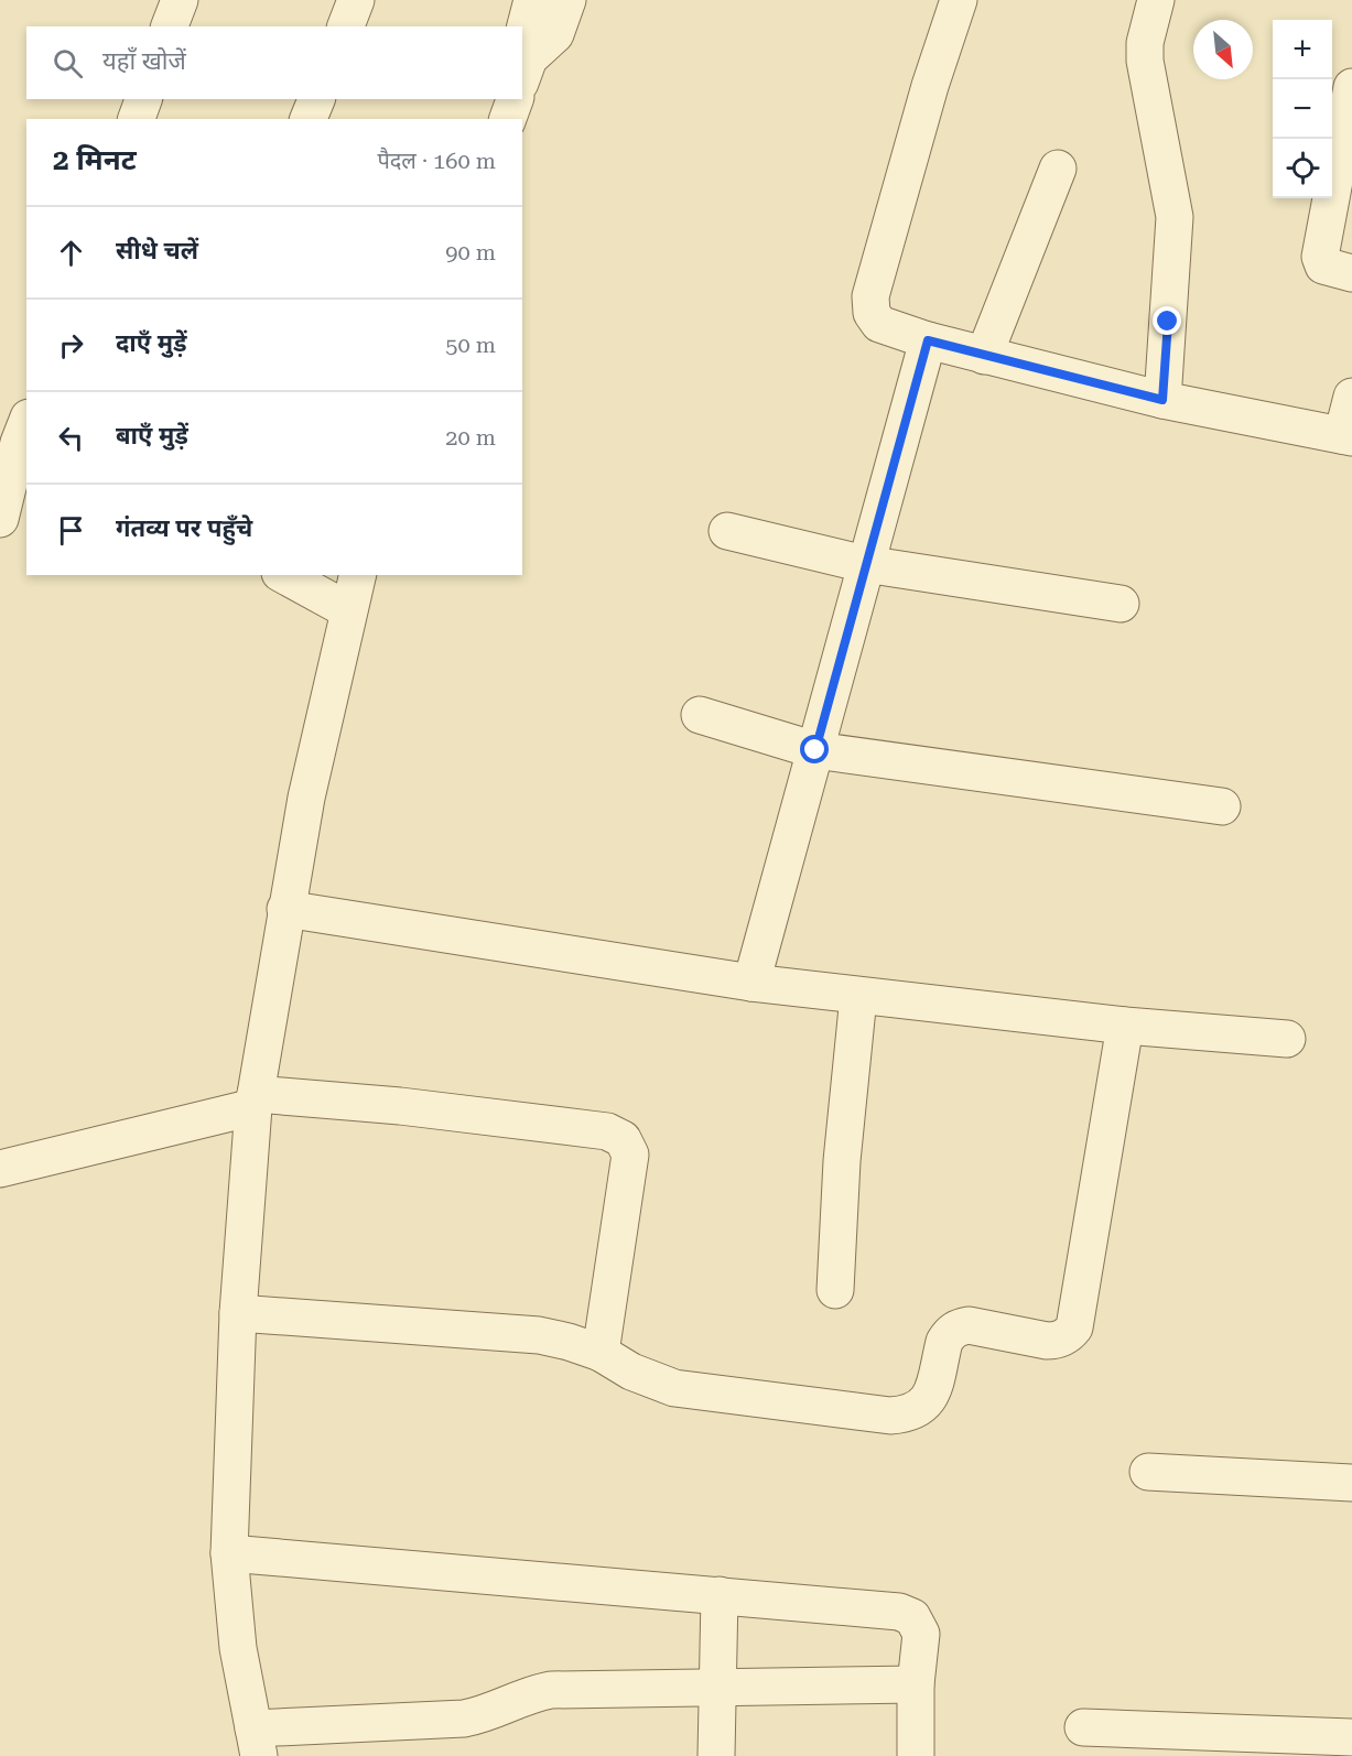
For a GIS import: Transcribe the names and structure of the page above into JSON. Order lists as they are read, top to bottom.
{
  "north": "bottom right",
  "page": {
    "map_buttons": ["+", "−"],
    "search": "यहाँ खोजें",
    "heading": ["2 मिनट", "पैदल · 160 m"],
    "list": [
      ["सीधे चलें", "90 m"],
      ["दाएँ मुड़ें", "50 m"],
      ["बाएँ मुड़ें", "20 m"],
      "गंतव्य पर पहुँचे"
    ]
  }
}
